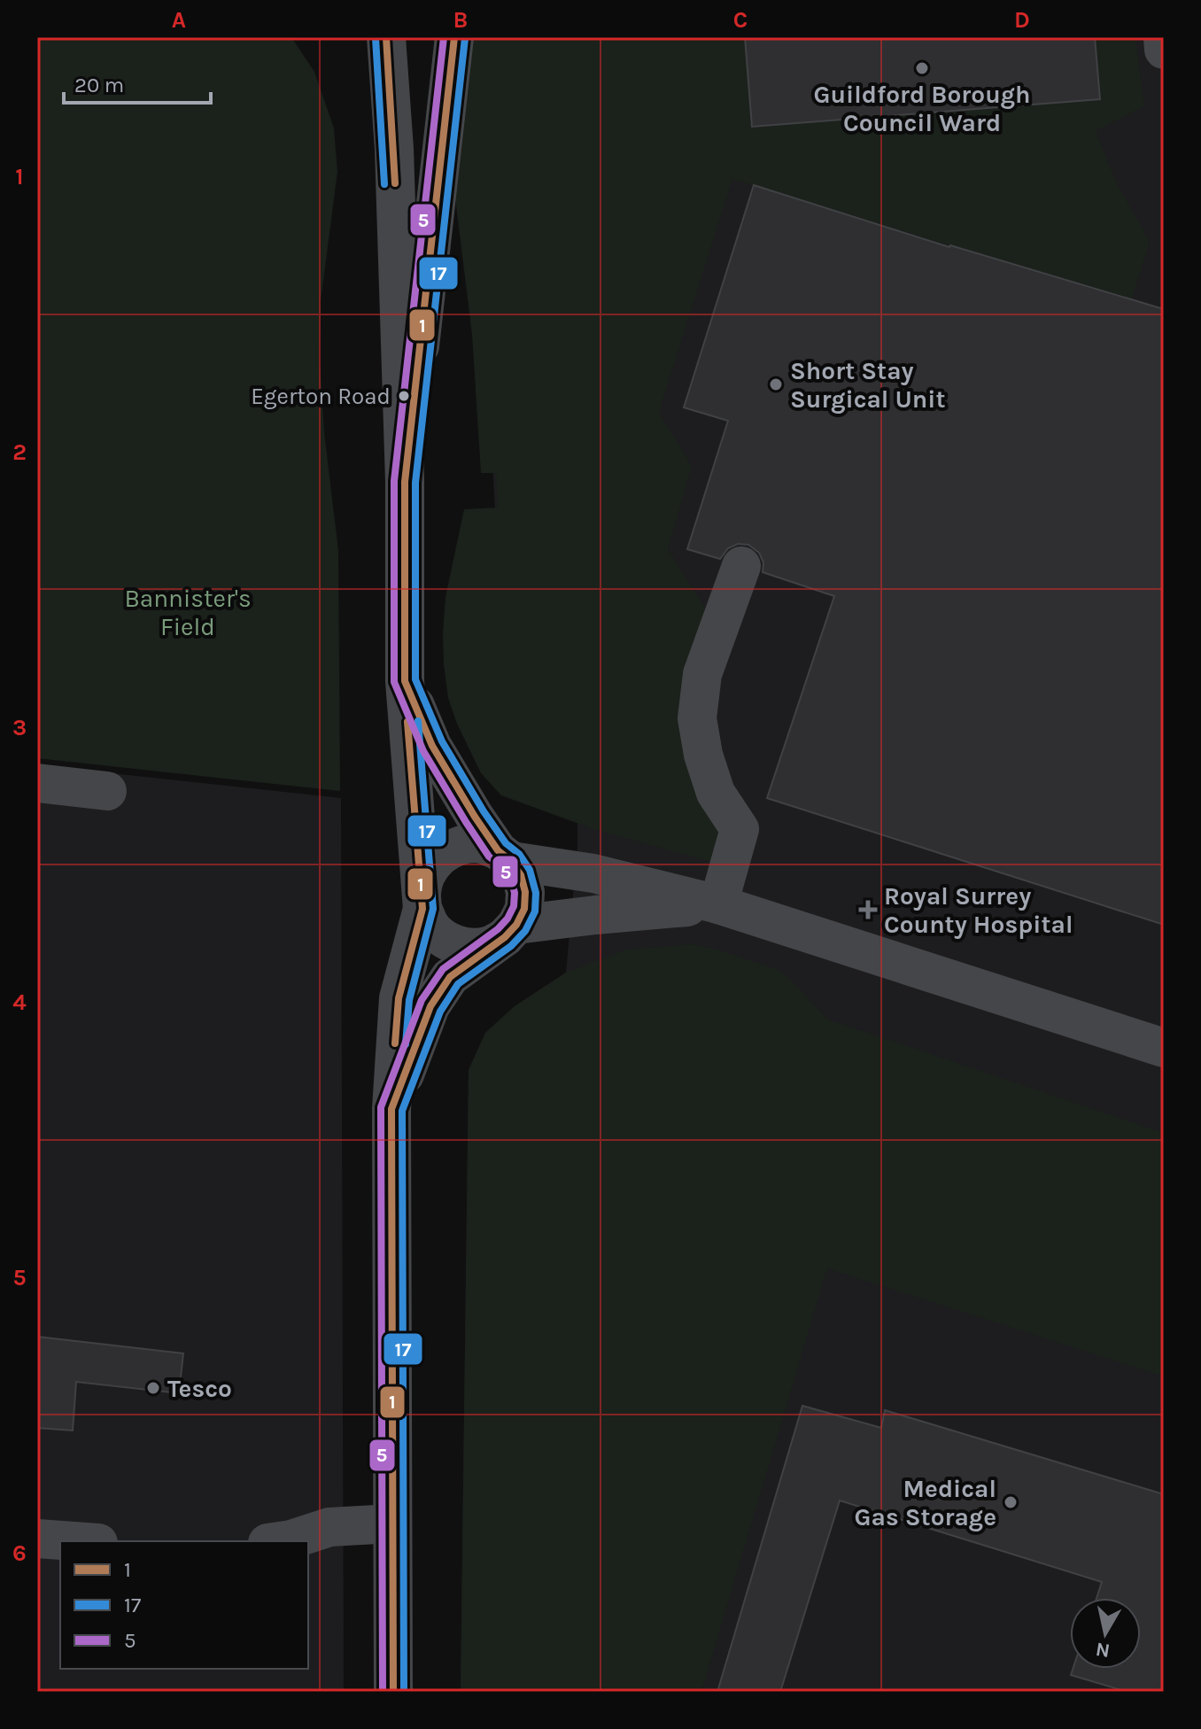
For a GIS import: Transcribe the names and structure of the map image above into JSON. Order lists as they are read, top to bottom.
{
  "parks": ["Bannister's Field"],
  "places": {
    "other": [
      "Guildford Borough Council Ward",
      "Short Stay Surgical Unit",
      "Egerton Road",
      "Tesco",
      "Medical Gas Storage"
    ],
    "health": ["Royal Surrey County Hospital"]
  },
  "lines": ["transit line 1", "transit line 5", "transit line 17"],
  "legend": ["1", "17", "5"],
  "scale_bar": "20 m",
  "north": "bottom",
  "grid": {
    "columns": [
      "A",
      "B",
      "C",
      "D"
    ],
    "rows": [
      "1",
      "2",
      "3",
      "4",
      "5",
      "6"
    ]
  }
}
